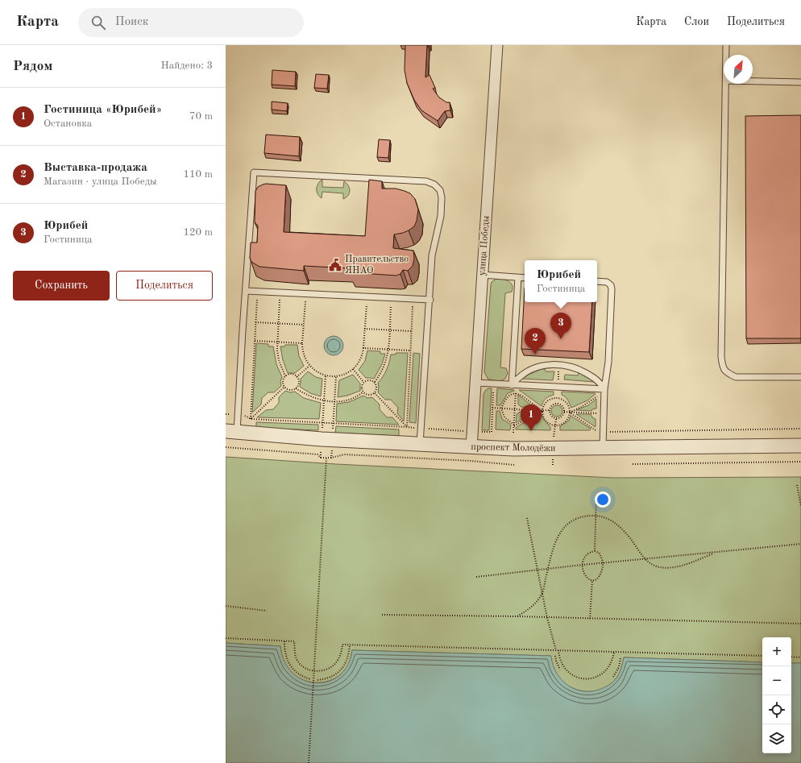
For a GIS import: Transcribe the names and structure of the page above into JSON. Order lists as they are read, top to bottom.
{
  "streets": {
    "street": ["улица Победы", "проспект Молодёжи"]
  },
  "crossings": [
    ["улица Победы", "проспект Молодёжи"]
  ],
  "places": {
    "public building": ["Правительство ЯНАО"]
  },
  "north": "top right",
  "page": {
    "header": "Карта",
    "search": "Поиск",
    "nav": ["Карта", "Слои", "Поделиться"],
    "heading": ["Рядом", "Найдено: 3"],
    "list": [
      {
        "mark": "1",
        "name": "Гостиница «Юрибей»",
        "note": "Остановка",
        "value": "70 m"
      },
      {
        "mark": "2",
        "name": "Выставка-продажа",
        "note": "Магазин · улица Победы",
        "value": "110 m"
      },
      {
        "mark": "3",
        "name": "Юрибей",
        "note": "Гостиница",
        "value": "120 m"
      }
    ],
    "popup": ["Юрибей", "Гостиница"],
    "buttons": ["Сохранить", "Поделиться"],
    "pins": ["3", "2", "1"],
    "map_buttons": ["+", "−"]
  }
}
